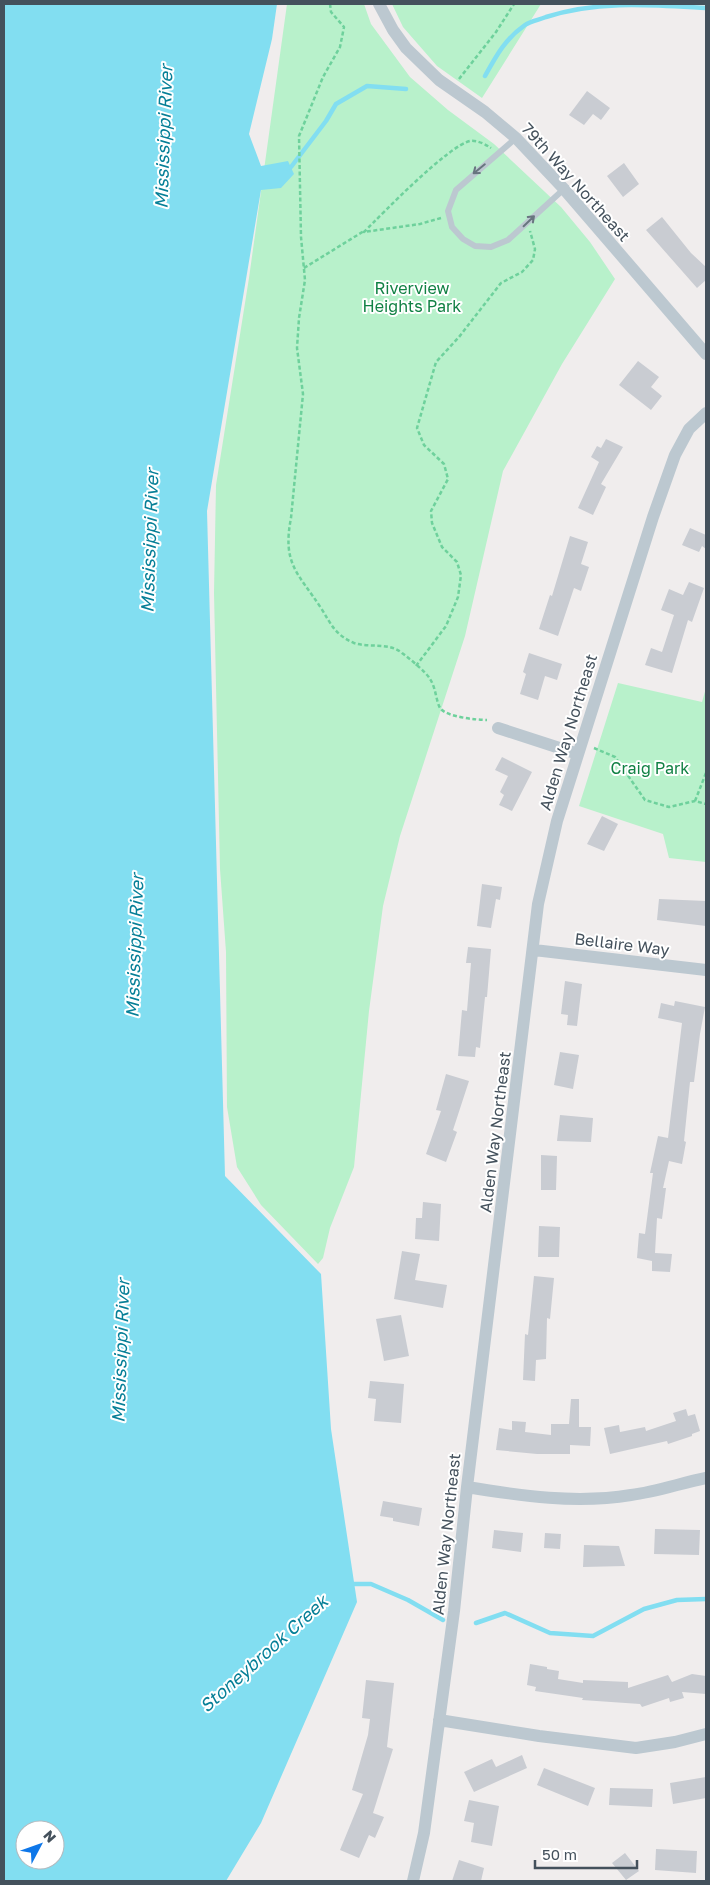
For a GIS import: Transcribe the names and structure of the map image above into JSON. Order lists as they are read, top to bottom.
{
  "streets": {
    "street": ["79th Way Northeast", "Alden Way Northeast", "Bellaire Way"]
  },
  "crossings": [
    ["Alden Way Northeast", "Bellaire Way"]
  ],
  "water": ["Mississippi River", "Stoneybrook Creek"],
  "parks": ["Riverview Heights Park", "Craig Park"],
  "scale_bar": "50 m",
  "north": "top right"
}
